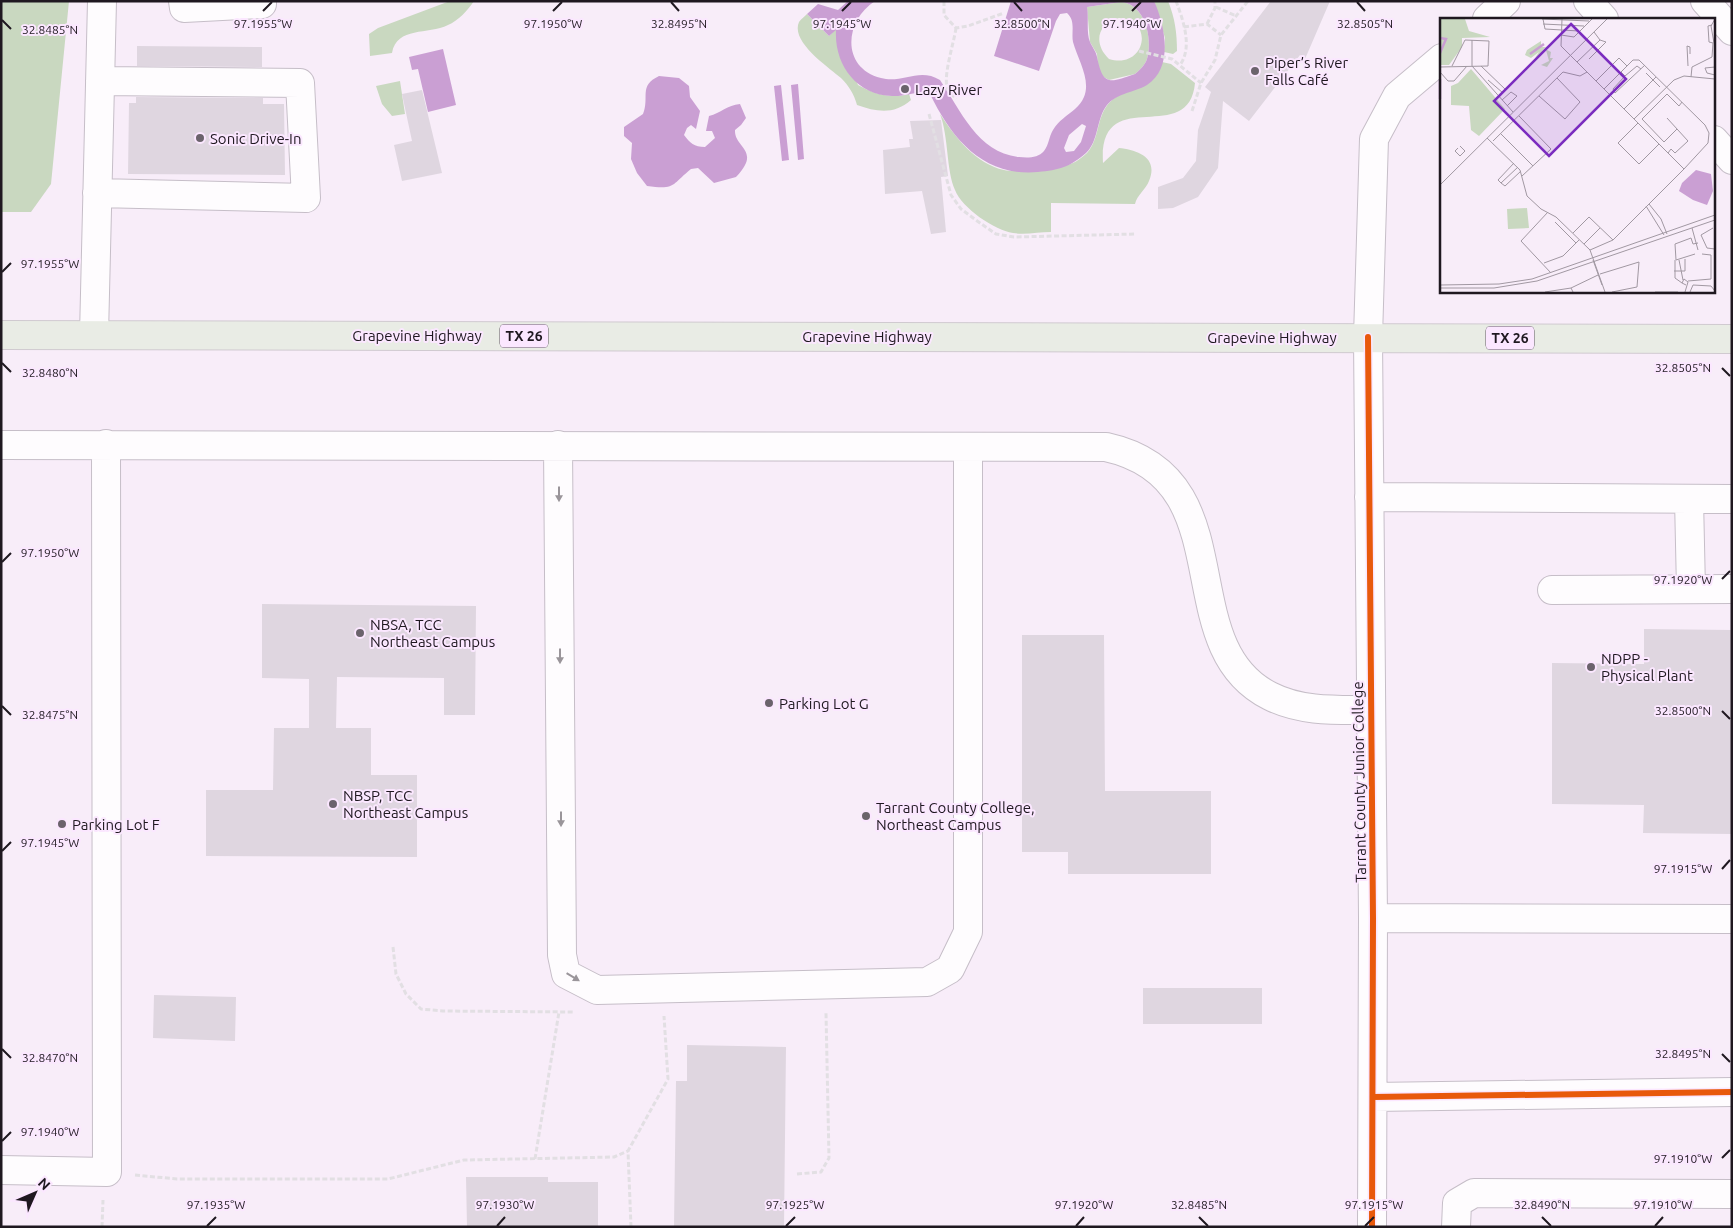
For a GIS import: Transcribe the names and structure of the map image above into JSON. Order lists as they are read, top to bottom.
{
  "streets": {
    "main road": ["Grapevine Highway", "TX 26"],
    "street": ["Tarrant County Junior College"]
  },
  "crossings": [
    ["Grapevine Highway", "Tarrant County Junior College"]
  ],
  "places": [
    "Piper’s River Falls Café",
    "Lazy River",
    "Sonic Drive-In",
    "NBSA, TCC Northeast Campus",
    "NDPP - Physical Plant",
    "Parking Lot G",
    "NBSP, TCC Northeast Campus",
    "Tarrant County College, Northeast Campus",
    "Parking Lot F"
  ],
  "north": "top right",
  "coordinates": [
    "97.1955°W",
    "97.1950°W",
    "32.8495°N",
    "97.1945°W",
    "32.8500°N",
    "97.1940°W",
    "32.8505°N",
    "32.8485°N",
    "32.8480°N",
    "97.1920°W",
    "32.8475°N",
    "97.1915°W",
    "32.8470°N",
    "97.1910°W",
    "97.1935°W",
    "97.1930°W",
    "97.1925°W",
    "32.8490°N"
  ]
}
